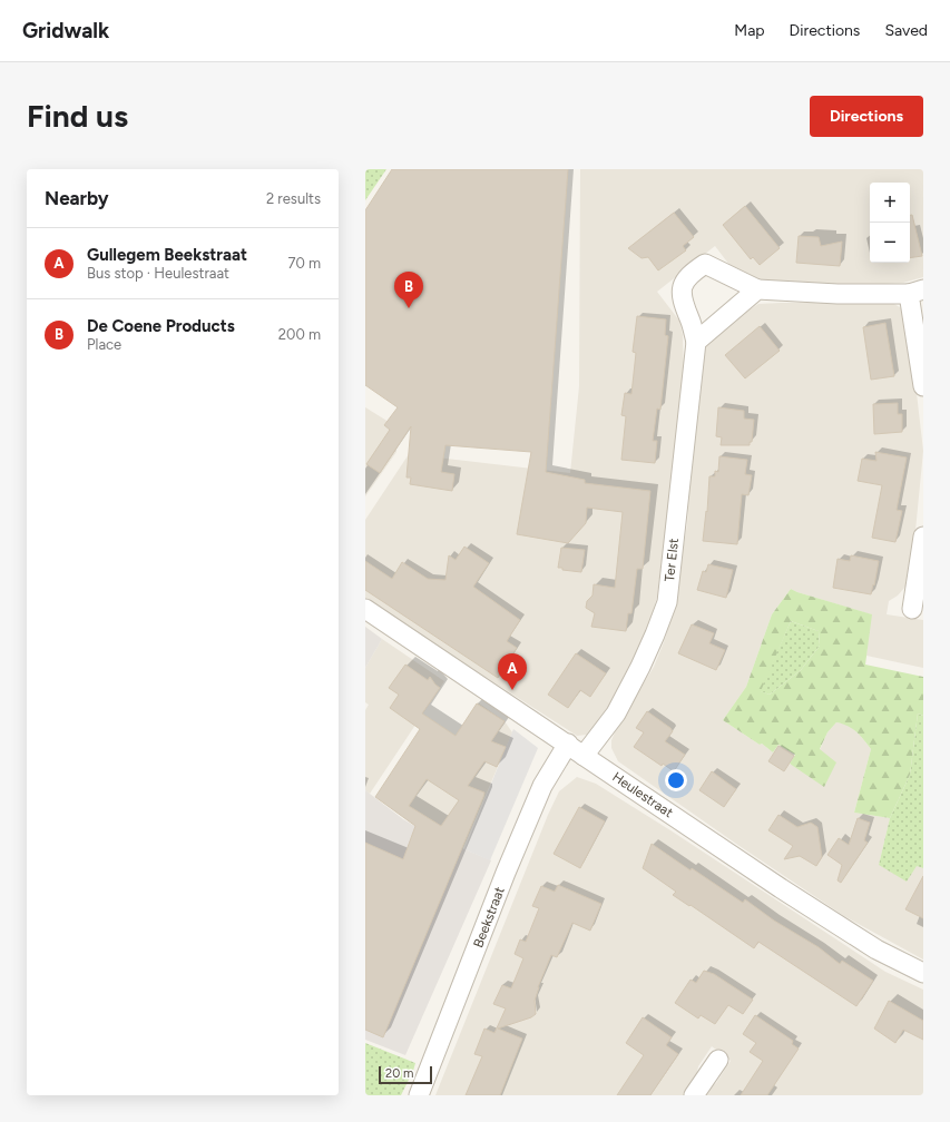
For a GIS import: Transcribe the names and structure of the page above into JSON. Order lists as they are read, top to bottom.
{
  "streets": {
    "street": ["Ter Elst", "Heulestraat", "Beekstraat"]
  },
  "crossings": [
    ["Ter Elst", "Heulestraat"],
    ["Heulestraat", "Beekstraat"]
  ],
  "scale_bar": "20 m",
  "page": {
    "header": "Gridwalk",
    "nav": ["Map", "Directions", "Saved"],
    "buttons": "Directions",
    "title": "Find us",
    "heading": ["Nearby", "2 results"],
    "map_buttons": ["+", "−"],
    "list": [
      {
        "mark": "A",
        "name": "Gullegem Beekstraat",
        "note": "Bus stop · Heulestraat",
        "value": "70 m"
      },
      {
        "mark": "B",
        "name": "De Coene Products",
        "note": "Place",
        "value": "200 m"
      }
    ],
    "pins": ["B", "A"],
    "scale": "20 m"
  }
}
